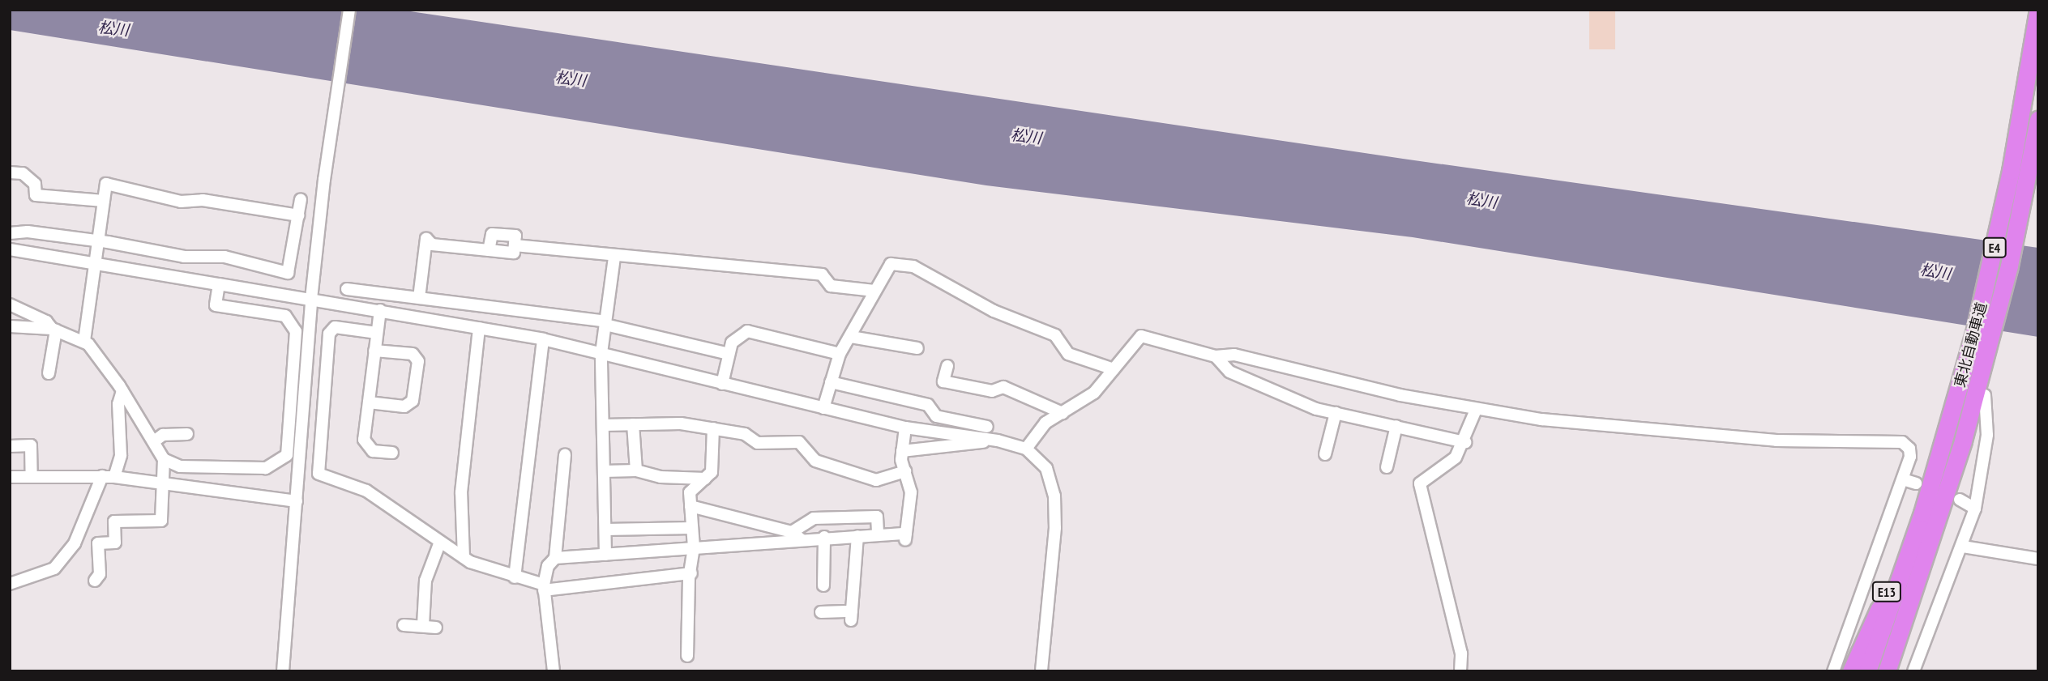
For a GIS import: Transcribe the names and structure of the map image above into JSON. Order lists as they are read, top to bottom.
{
  "streets": {
    "highway": ["E4", "東北自動車道", "E13"]
  },
  "crossings": [
    ["東北自動車道", "E13"]
  ],
  "water": ["松川"]
}
